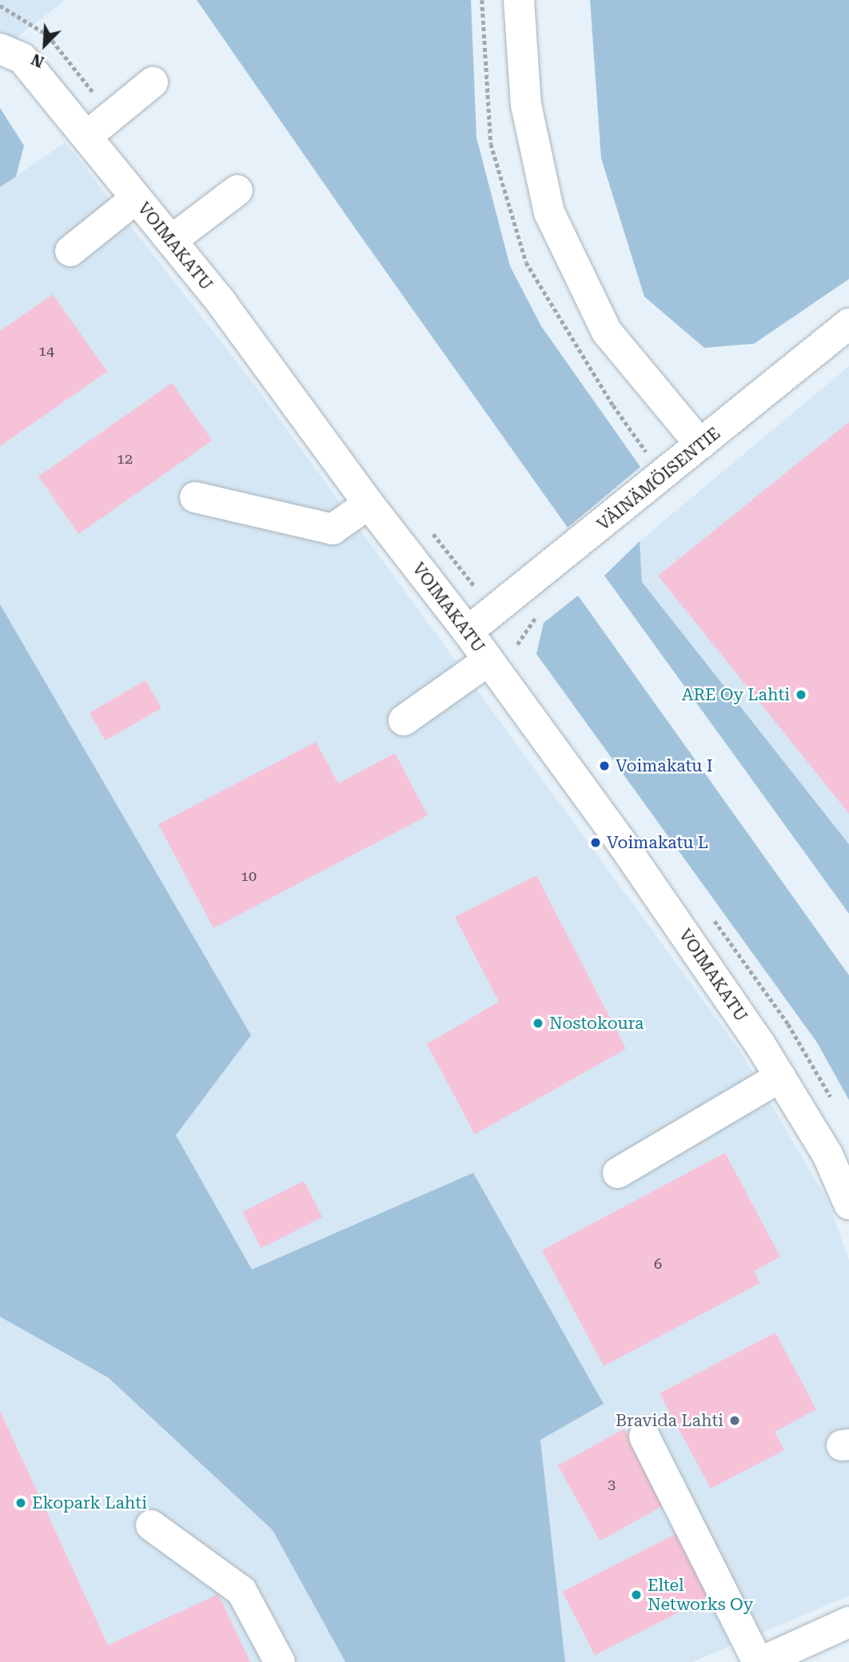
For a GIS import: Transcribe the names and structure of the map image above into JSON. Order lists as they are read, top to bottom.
{
  "streets": {
    "street": ["VOIMAKATU", "VÄINÄMÖISENTIE"]
  },
  "crossings": [
    ["VOIMAKATU", "VÄINÄMÖISENTIE"]
  ],
  "places": [
    "ARE Oy Lahti",
    "Voimakatu I",
    "Voimakatu L",
    "Nostokoura",
    "Bravida Lahti",
    "Ekopark Lahti",
    "Eltel Networks Oy"
  ],
  "house_numbers": [
    "14",
    "12",
    "10",
    "6",
    "3"
  ],
  "north": "bottom left"
}
